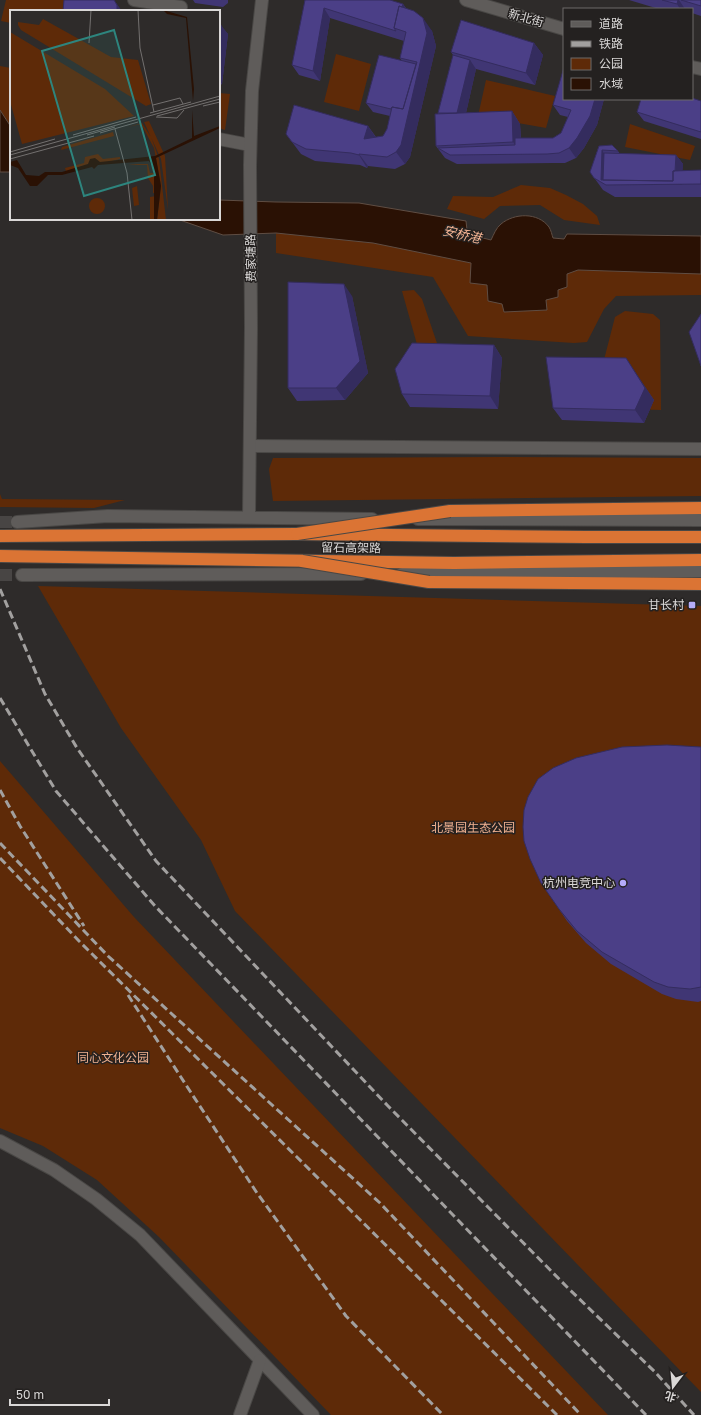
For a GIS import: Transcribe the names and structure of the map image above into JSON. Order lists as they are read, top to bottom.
{
  "streets": {
    "highway": ["留石高架路"],
    "street": ["新北街", "费家塘路"]
  },
  "water": ["安桥港"],
  "parks": ["北景园生态公园", "同心文化公园"],
  "places": {
    "transit": ["甘长村"],
    "other": ["杭州电竞中心"]
  },
  "legend": [
    "道路",
    "铁路",
    "公园",
    "水域"
  ],
  "scale_bar": "50 m",
  "north": "bottom"
}
